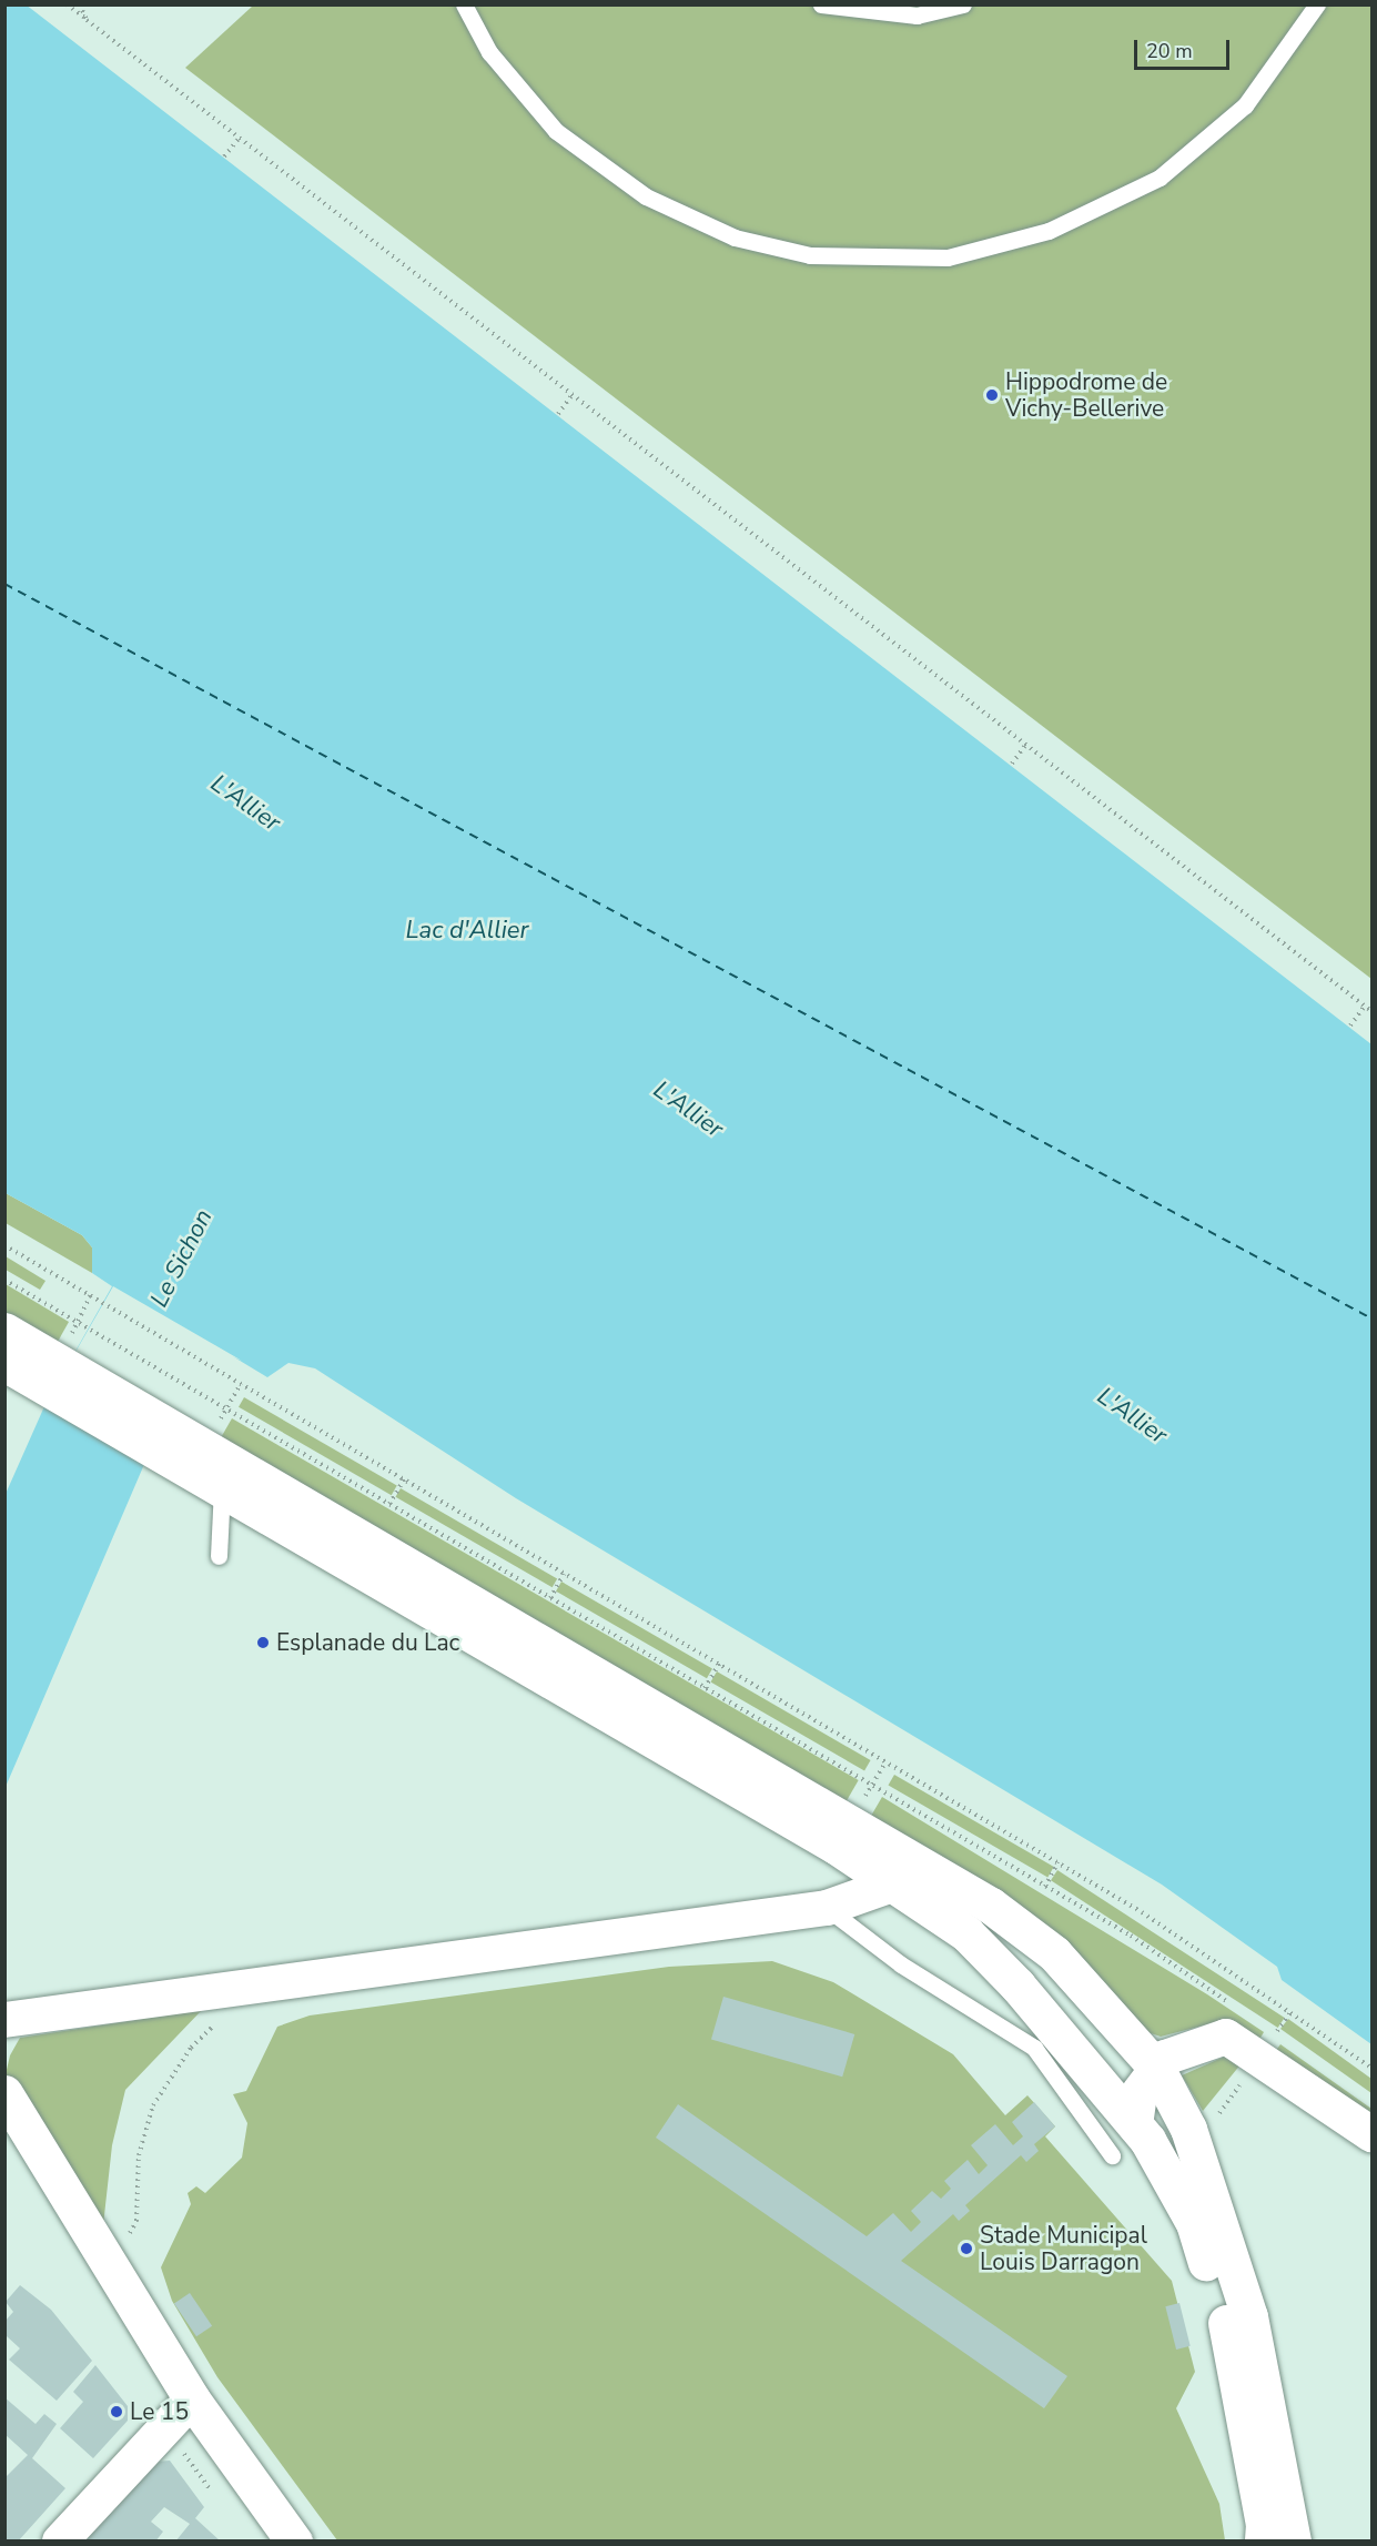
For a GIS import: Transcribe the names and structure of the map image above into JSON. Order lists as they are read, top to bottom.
{
  "water": ["L'Allier", "Lac d'Allier", "Le Sichon"],
  "places": [
    "Hippodrome de Vichy-Bellerive",
    "Esplanade du Lac",
    "Stade Municipal Louis Darragon",
    "Le 15"
  ],
  "scale_bar": "20 m"
}
